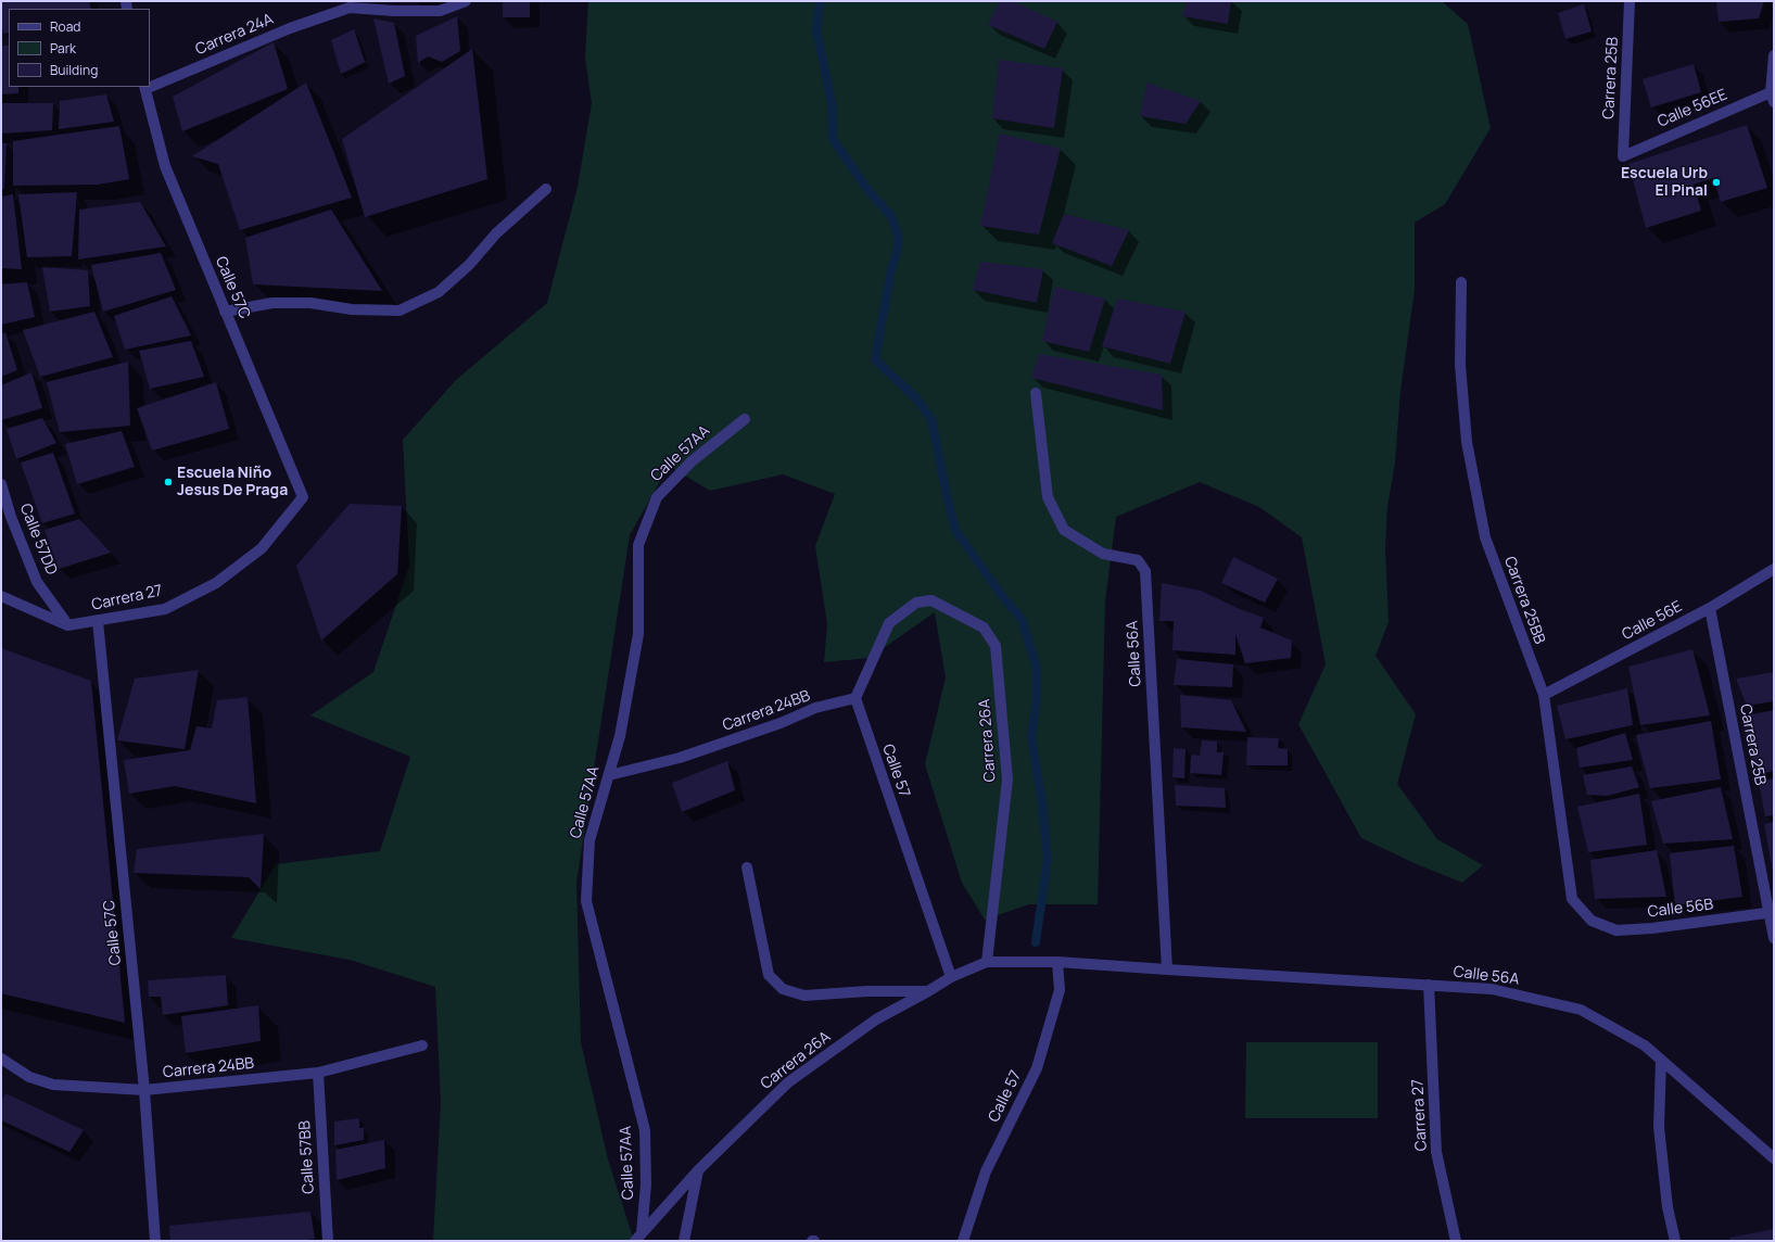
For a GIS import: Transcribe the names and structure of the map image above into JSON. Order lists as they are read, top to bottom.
{
  "streets": {
    "street": [
      "Carrera 24A",
      "Carrera 25B",
      "Calle 56EE",
      "Calle 57C",
      "Calle 57AA",
      "Calle 57DD",
      "Carrera 27",
      "Carrera 25BB",
      "Calle 56E",
      "Calle 56A",
      "Carrera 24BB",
      "Carrera 26A",
      "Calle 57",
      "Calle 56B",
      "Calle 57BB"
    ]
  },
  "crossings": [
    ["Carrera 25B", "Calle 56EE"],
    ["Carrera 25B", "Calle 56E"],
    ["Carrera 25B", "Calle 56B"],
    ["Calle 57C", "Carrera 27"],
    ["Calle 57C", "Carrera 24BB"],
    ["Calle 57AA", "Carrera 24BB"],
    ["Calle 57AA", "Carrera 26A"],
    ["Calle 57DD", "Carrera 27"],
    ["Carrera 27", "Calle 56A"],
    ["Carrera 25BB", "Calle 56E"],
    ["Carrera 25BB", "Calle 56B"],
    ["Calle 56A", "Carrera 26A"],
    ["Calle 56A", "Calle 57"],
    ["Carrera 24BB", "Carrera 26A"],
    ["Carrera 24BB", "Calle 57"],
    ["Carrera 24BB", "Calle 57BB"],
    ["Carrera 26A", "Calle 57"]
  ],
  "places": ["Escuela Urb El Pinal", "Escuela Niño Jesus De Praga"],
  "legend": ["Road", "Park", "Building"]
}
